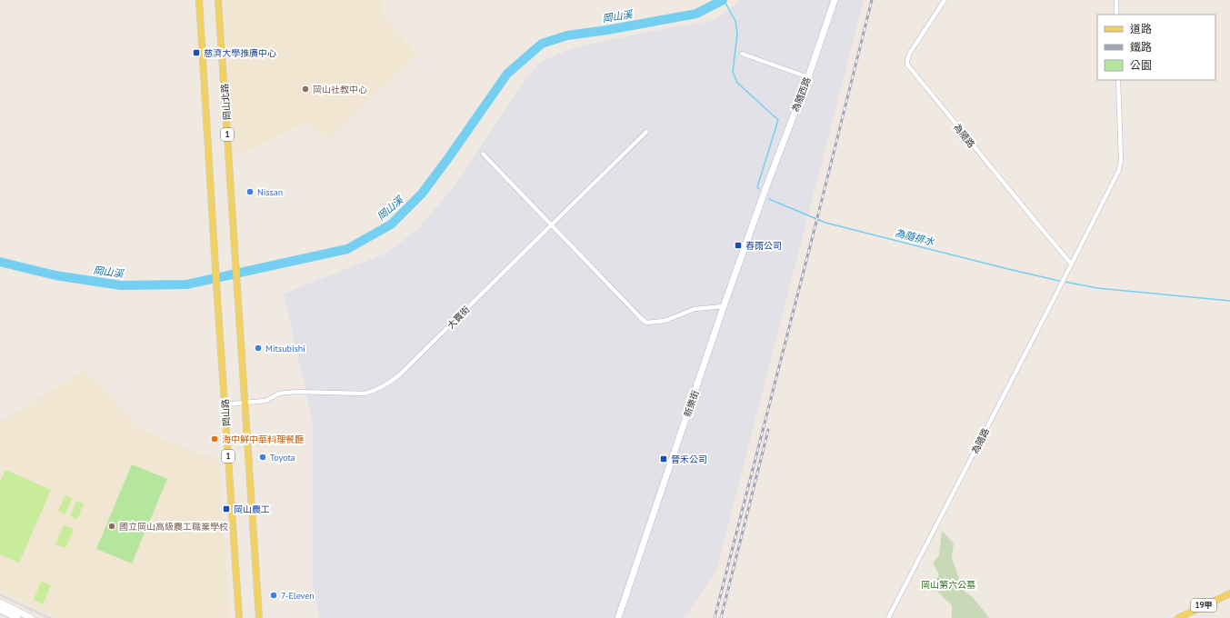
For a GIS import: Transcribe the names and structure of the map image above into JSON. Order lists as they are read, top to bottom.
{
  "streets": {
    "main road": [
      "岡山北路",
      "1",
      "岡山路",
      "19甲"
    ],
    "street": [
      "為隨西路",
      "為隨路",
      "大寶街",
      "新樂街"
    ]
  },
  "crossings": [
    ["為隨西路", "新樂街"],
    ["岡山北路", "1"],
    ["岡山北路", "大寶街"],
    ["1", "大寶街"],
    ["大寶街", "岡山路"]
  ],
  "water": ["岡山溪", "為隨排水"],
  "parks": ["岡山第六公墓"],
  "places": {
    "transit": [
      "慈濟大學推廣中心",
      "春雨公司",
      "晉禾公司",
      "岡山農工"
    ],
    "other": [
      "岡山社教中心",
      "Nissan",
      "Mitsubishi",
      "海中鮮中華料理餐廳",
      "Toyota",
      "國立岡山高級農工職業學校",
      "7-Eleven"
    ]
  },
  "legend": ["道路", "鐵路", "公園"]
}
